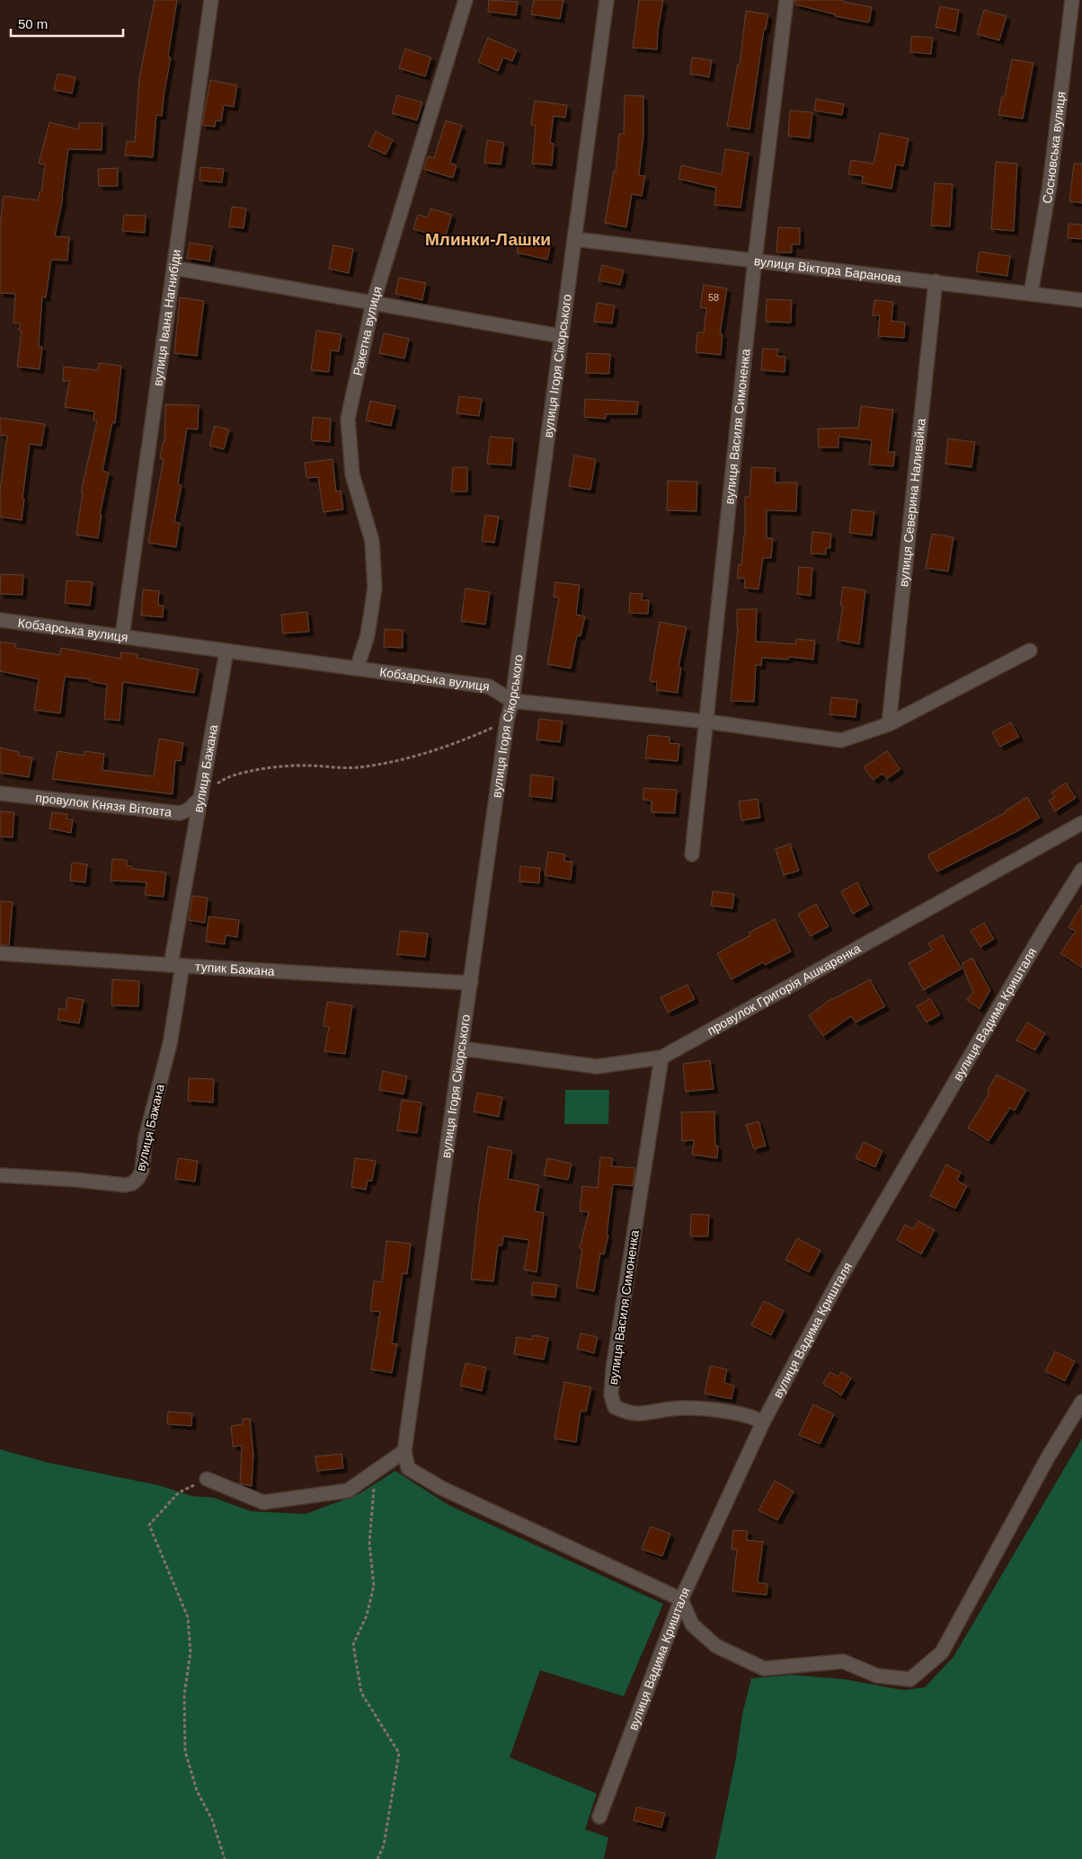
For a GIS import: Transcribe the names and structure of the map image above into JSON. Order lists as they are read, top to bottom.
{
  "streets": {
    "street": [
      "Сосновська вулиця",
      "вулиця Віктора Баранова",
      "вулиця Івана Нагнибіди",
      "Ракетна вулиця",
      "вулиця Ігоря Сікорського",
      "вулиця Василя Симоненка",
      "вулиця Северина Наливайка",
      "Кобзарська вулиця",
      "вулиця Бажана",
      "провулок Князя Вітовта",
      "тупик Бажана",
      "провулок Григорія Ашкаренка",
      "вулиця Вадима Кришталя"
    ]
  },
  "crossings": [
    ["Сосновська вулиця", "вулиця Віктора Баранова"],
    ["вулиця Віктора Баранова", "вулиця Ігоря Сікорського"],
    ["вулиця Віктора Баранова", "вулиця Василя Симоненка"],
    ["вулиця Віктора Баранова", "вулиця Северина Наливайка"],
    ["вулиця Івана Нагнибіди", "Кобзарська вулиця"],
    ["Ракетна вулиця", "Кобзарська вулиця"],
    ["вулиця Ігоря Сікорського", "Кобзарська вулиця"],
    ["вулиця Ігоря Сікорського", "тупик Бажана"],
    ["вулиця Ігоря Сікорського", "провулок Григорія Ашкаренка"],
    ["вулиця Василя Симоненка", "Кобзарська вулиця"],
    ["вулиця Василя Симоненка", "провулок Григорія Ашкаренка"],
    ["вулиця Василя Симоненка", "вулиця Вадима Кришталя"],
    ["вулиця Северина Наливайка", "Кобзарська вулиця"],
    ["Кобзарська вулиця", "вулиця Бажана"],
    ["вулиця Бажана", "провулок Князя Вітовта"],
    ["вулиця Бажана", "тупик Бажана"]
  ],
  "districts": ["Млинки-Лашки"],
  "house_numbers": ["58"],
  "scale_bar": "50 m"
}
